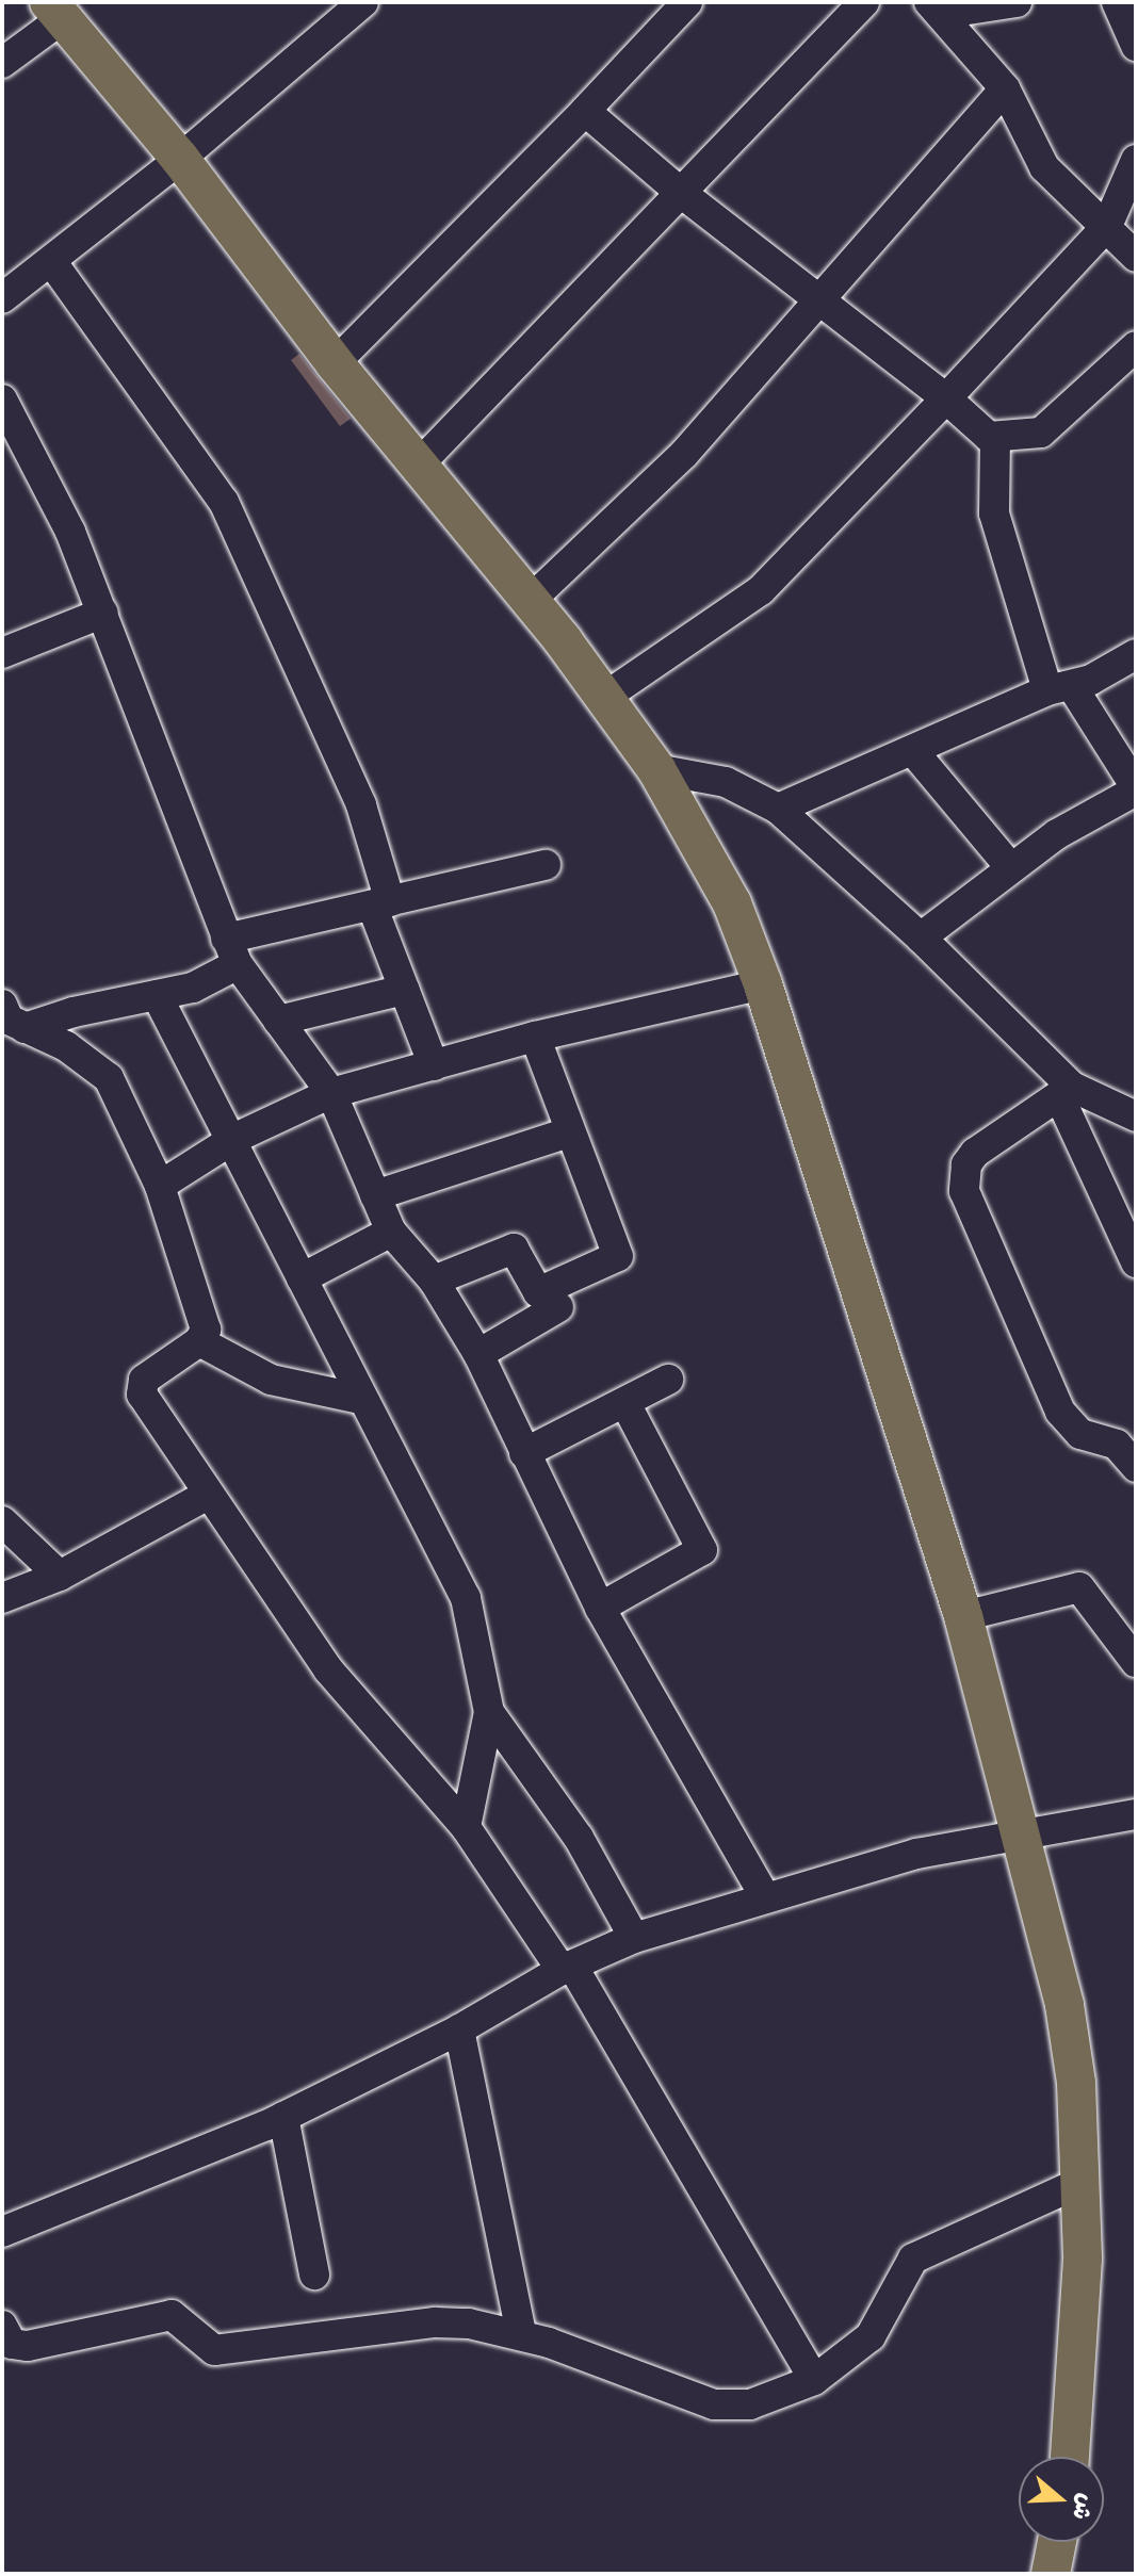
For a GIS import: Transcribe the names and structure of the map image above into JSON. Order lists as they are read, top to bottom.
{
  "north": "right"
}
